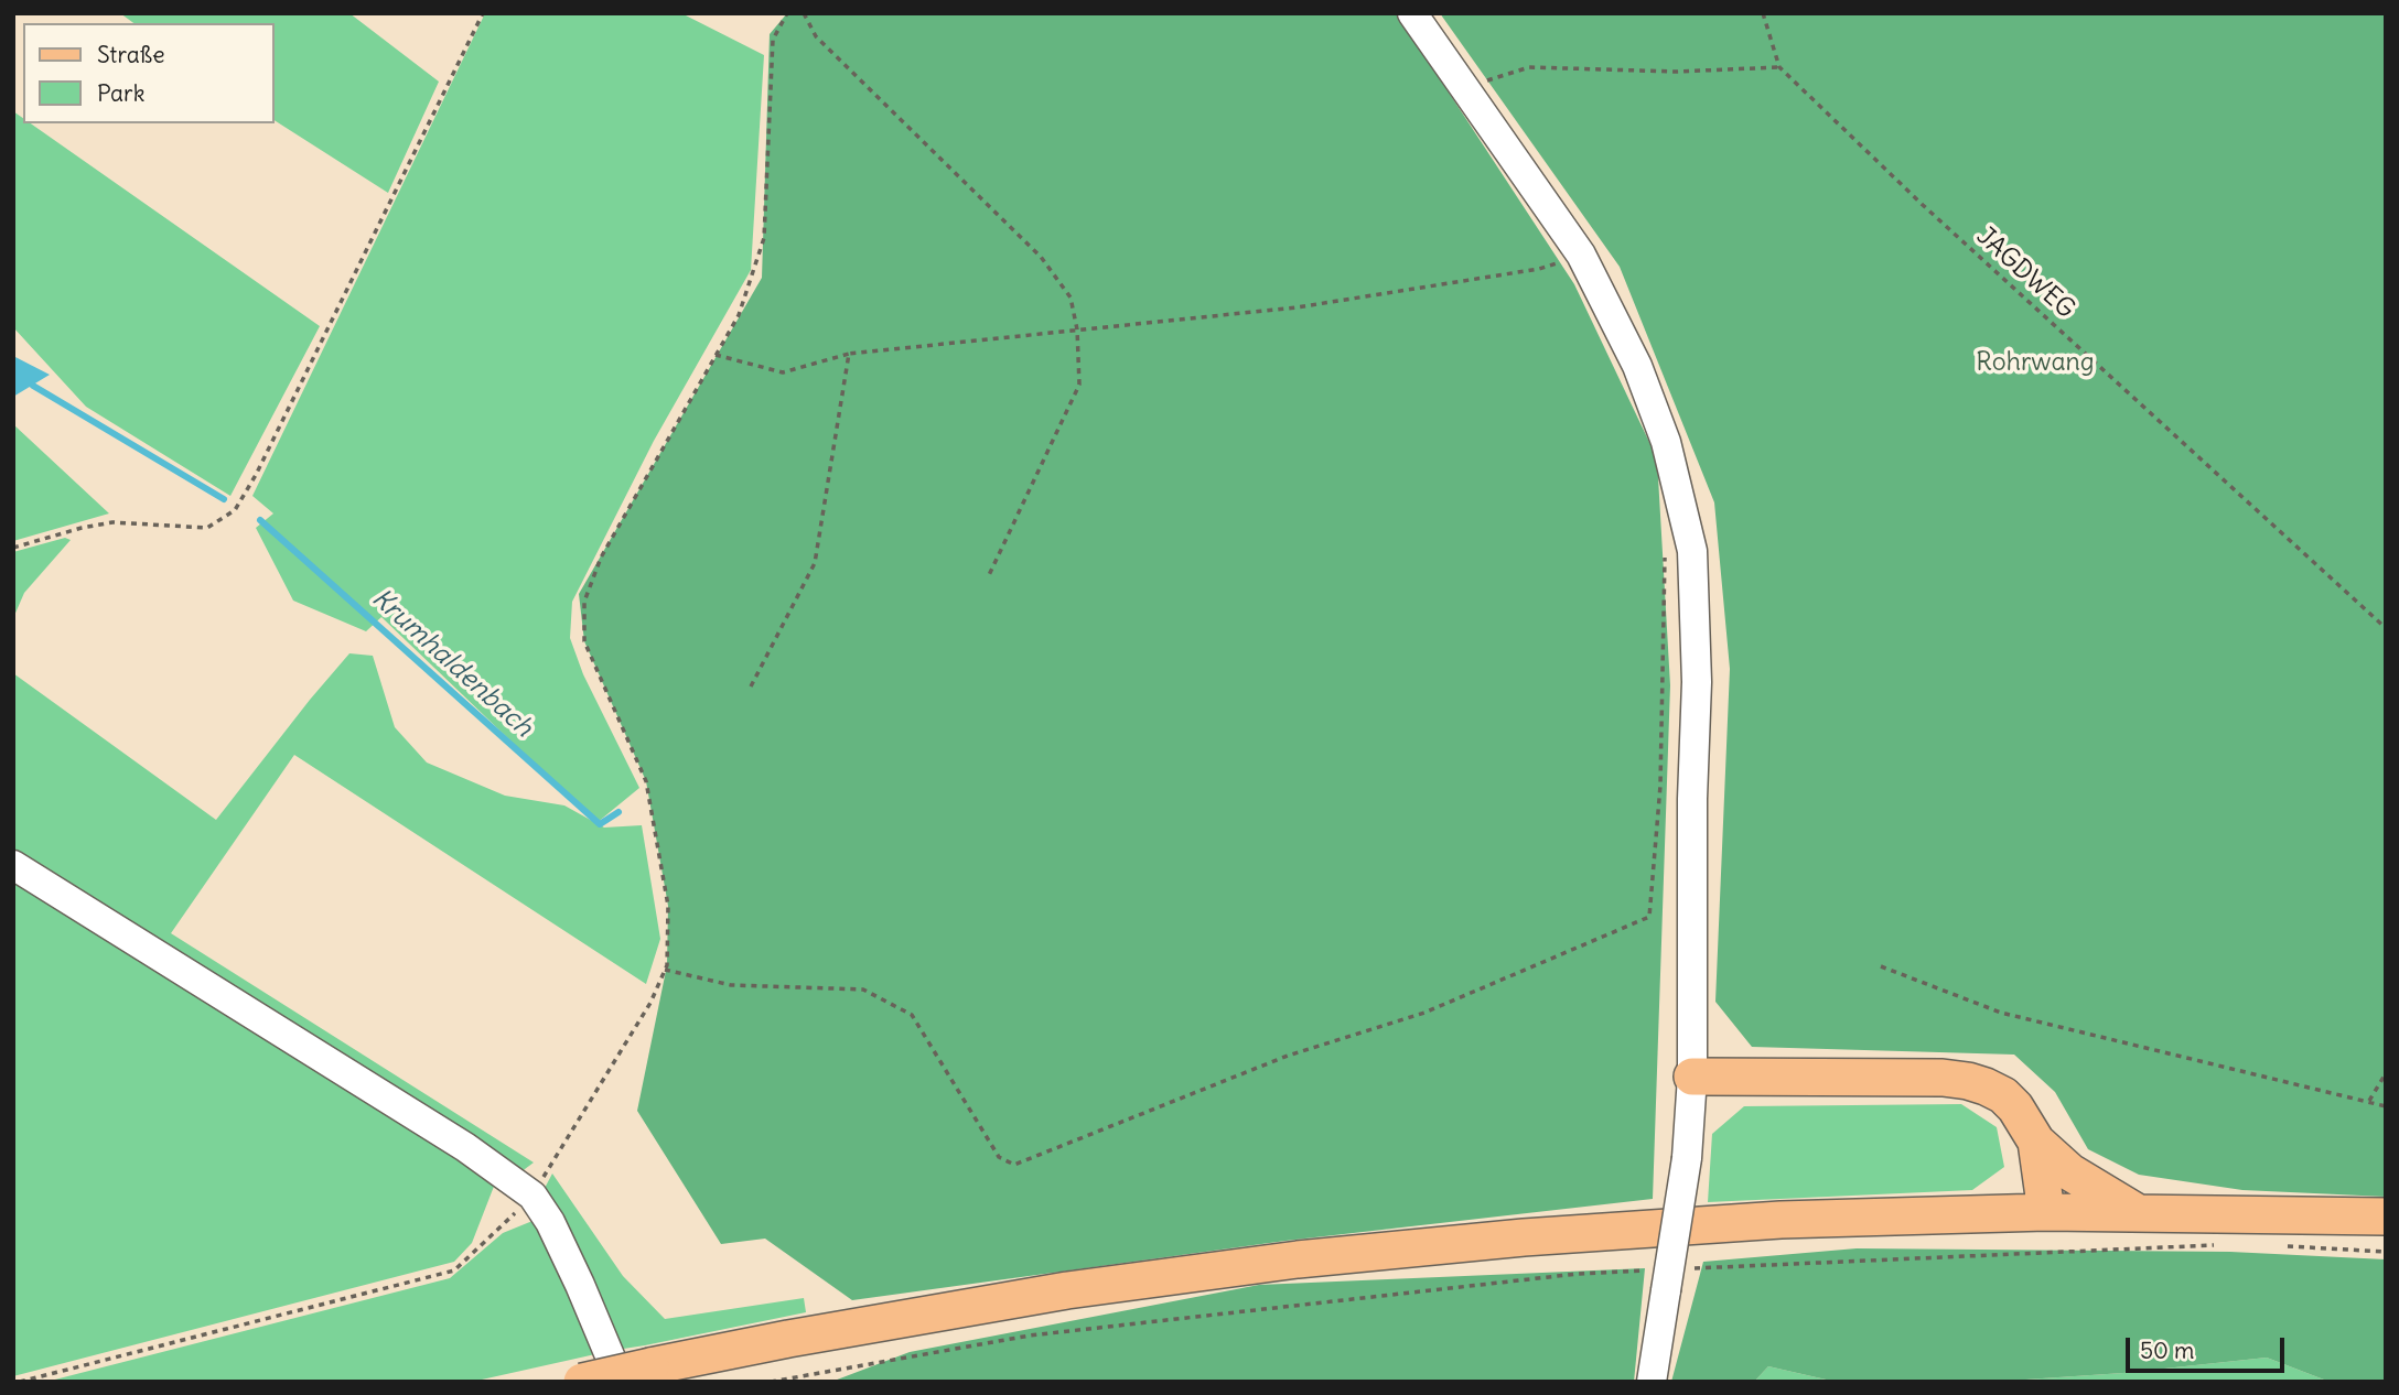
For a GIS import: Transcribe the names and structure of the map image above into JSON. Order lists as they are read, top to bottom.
{
  "streets": {
    "path": ["JAGDWEG"]
  },
  "water": ["Krumhaldenbach"],
  "parks": ["Rohrwang"],
  "legend": ["Straße", "Park"],
  "scale_bar": "50 m"
}
